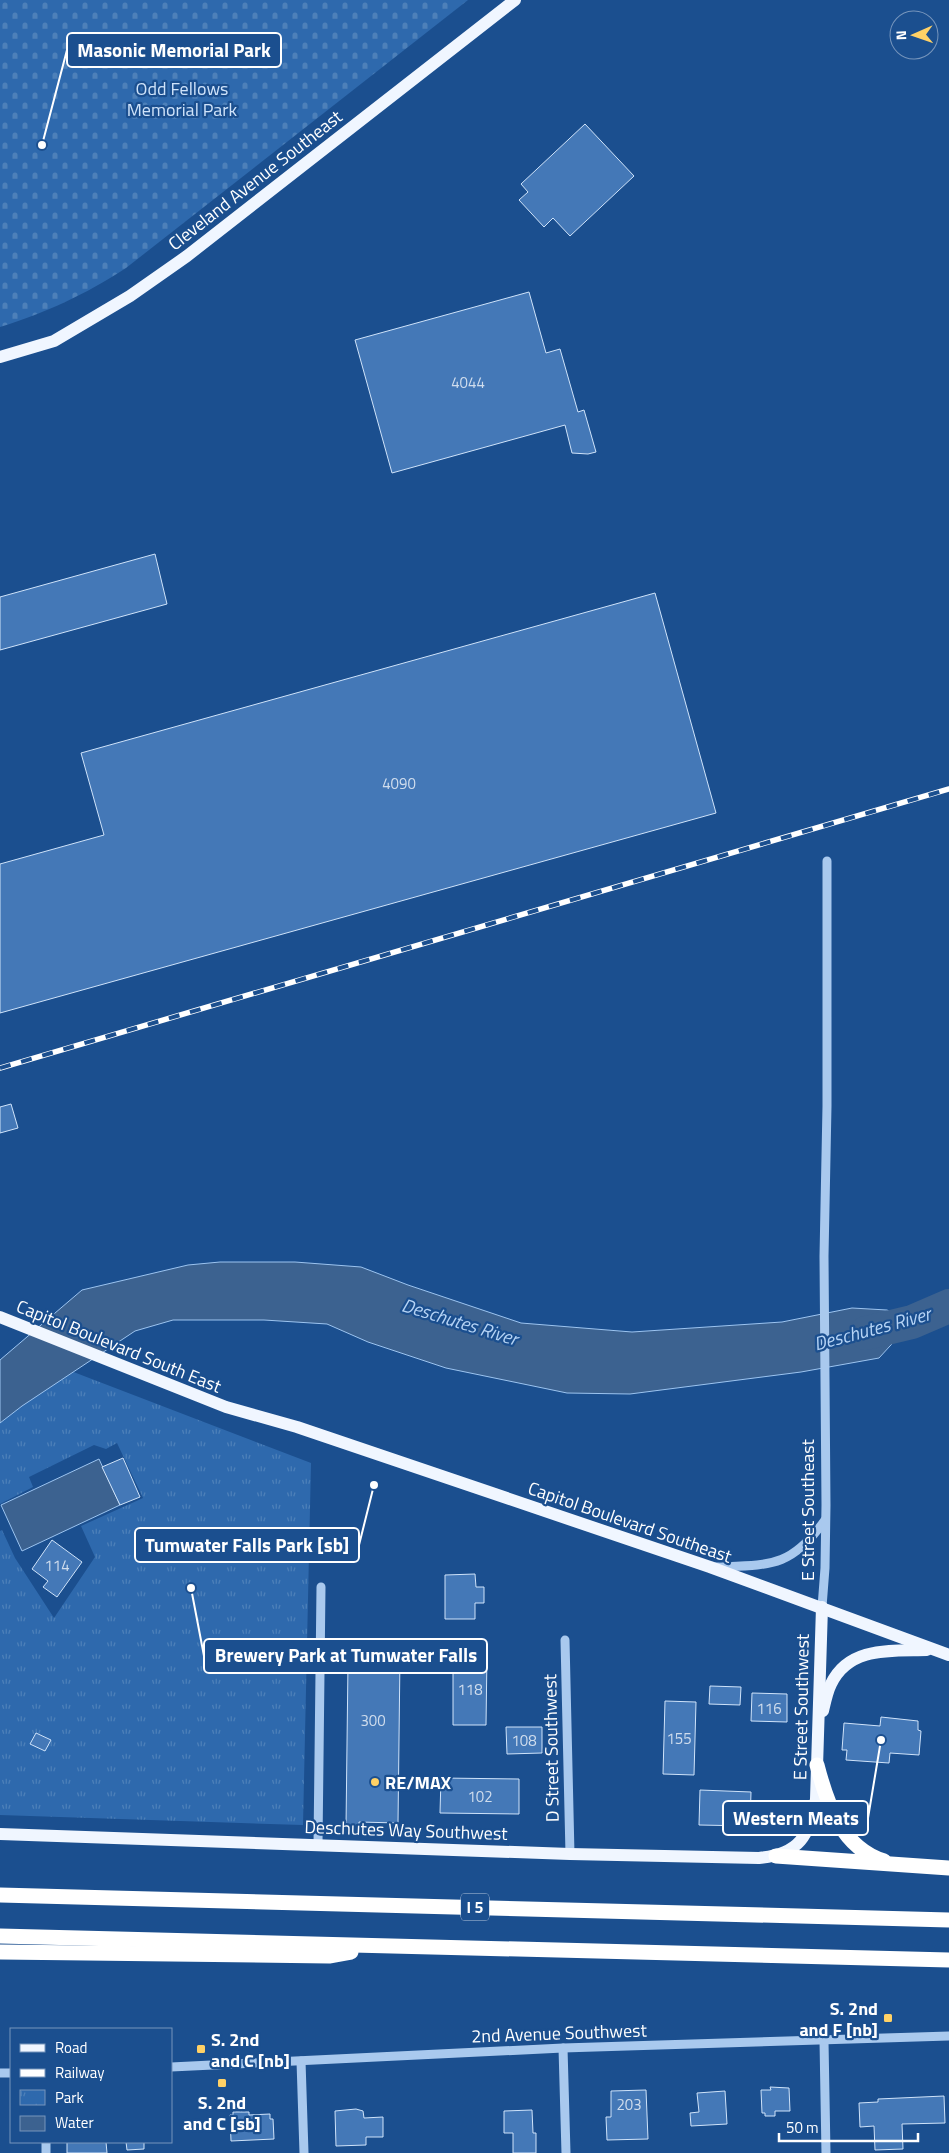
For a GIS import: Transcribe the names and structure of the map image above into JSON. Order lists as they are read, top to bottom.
{
  "streets": {
    "highway": ["I 5"],
    "main road": [
      "Cleveland Avenue Southeast",
      "Capitol Boulevard South East",
      "Capitol Boulevard Southeast",
      "E Street Southwest",
      "Deschutes Way Southwest"
    ],
    "street": ["E Street Southeast", "D Street Southwest", "2nd Avenue Southwest"]
  },
  "crossings": [
    ["Capitol Boulevard South East", "Capitol Boulevard Southeast"],
    ["E Street Southeast", "Capitol Boulevard Southeast"],
    ["E Street Southeast", "E Street Southwest"],
    ["Capitol Boulevard Southeast", "E Street Southwest"],
    ["E Street Southwest", "Deschutes Way Southwest"],
    ["D Street Southwest", "Deschutes Way Southwest"]
  ],
  "water": ["Deschutes River"],
  "parks": ["Odd Fellows Memorial Park"],
  "places": {
    "other": [
      "Masonic Memorial Park",
      "Tumwater Falls Park [sb]",
      "Brewery Park at Tumwater Falls",
      "Western Meats",
      "RE/MAX"
    ],
    "transit": ["S. 2nd and F [nb]", "S. 2nd and C [nb]", "S. 2nd and C [sb]"]
  },
  "house_numbers": [
    "4044",
    "4090",
    "114",
    "118",
    "116",
    "300",
    "155",
    "108",
    "102",
    "203"
  ],
  "legend": [
    "Road",
    "Railway",
    "Park",
    "Water"
  ],
  "scale_bar": "50 m",
  "north": "left"
}
